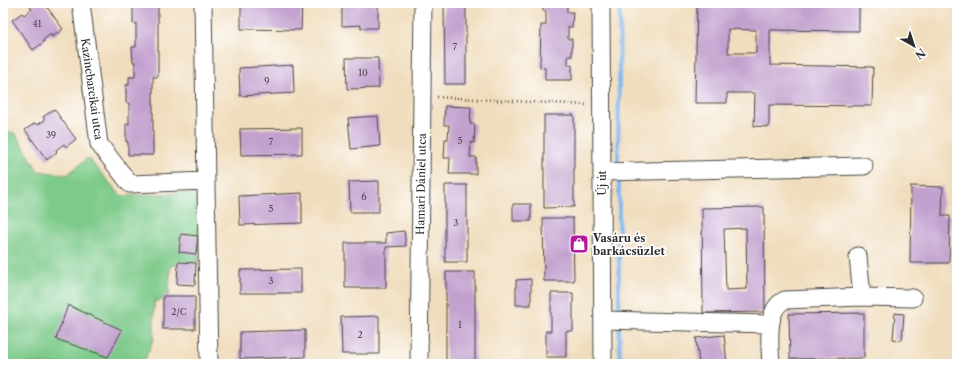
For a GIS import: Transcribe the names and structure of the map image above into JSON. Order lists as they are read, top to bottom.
{
  "streets": {
    "street": ["Kazincbarcikai utca", "Új út", "Hamari Dániel utca"]
  },
  "places": {
    "shop": ["Vasáru és barkácsüzlet"]
  },
  "house_numbers": [
    "41",
    "7",
    "10",
    "9",
    "39",
    "5",
    "7",
    "6",
    "5",
    "3",
    "3",
    "2/C",
    "1",
    "2"
  ],
  "north": "bottom right"
}
